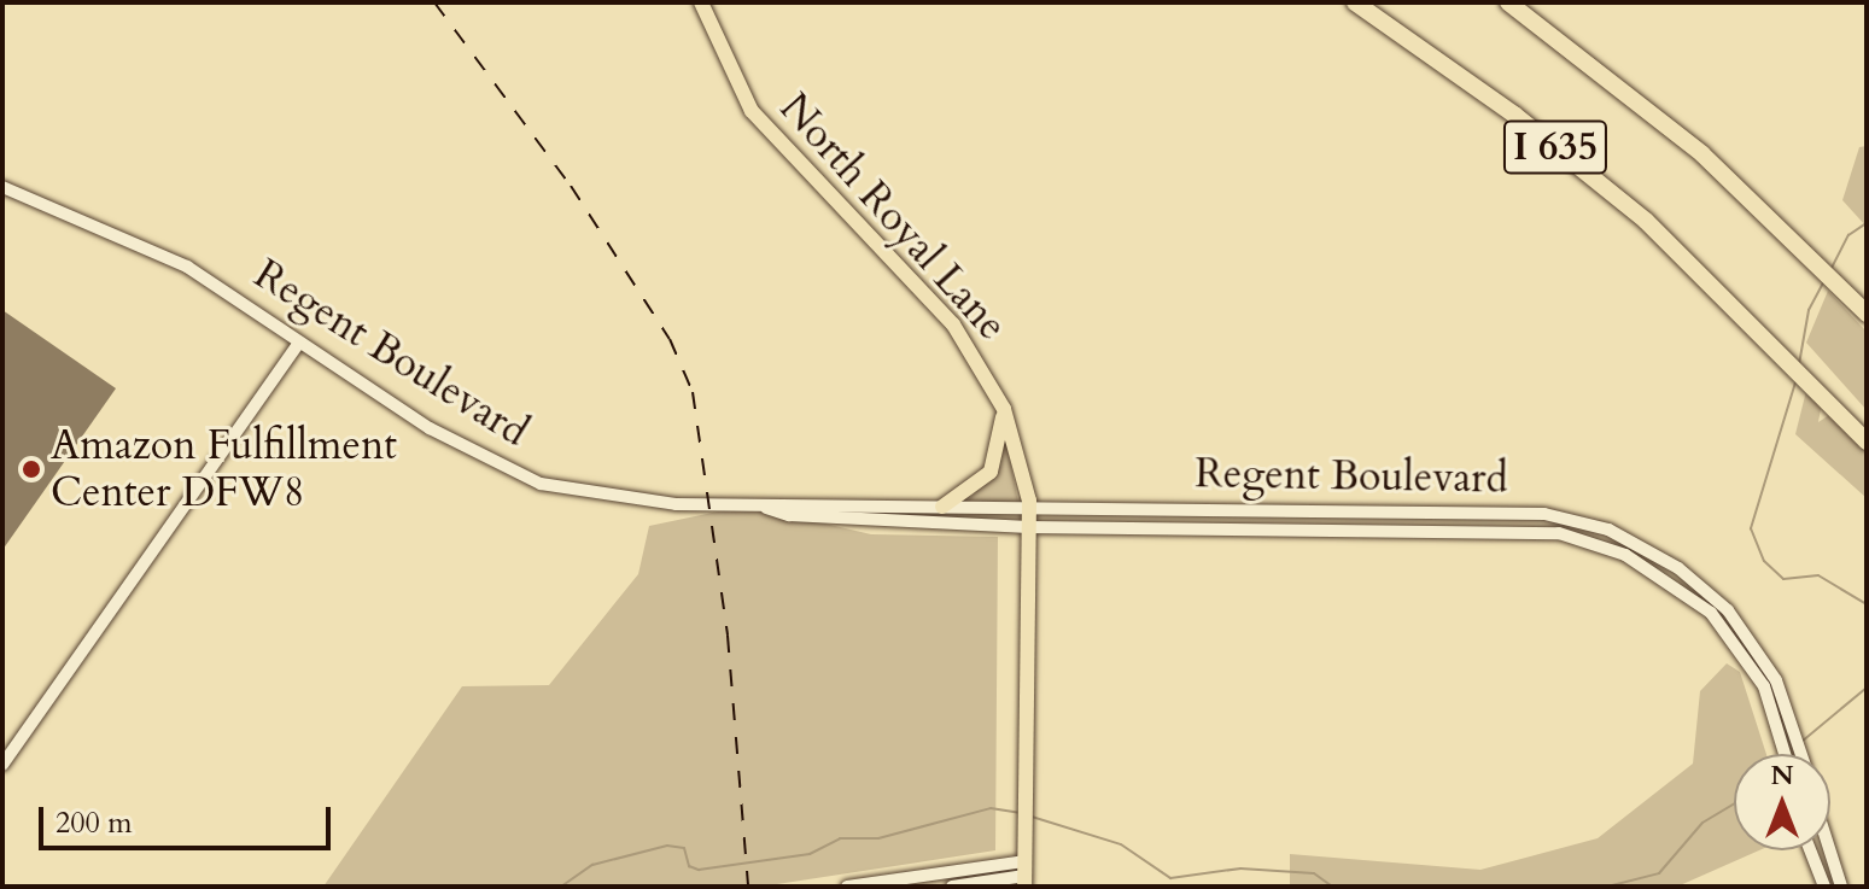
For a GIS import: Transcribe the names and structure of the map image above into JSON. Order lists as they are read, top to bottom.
{
  "streets": {
    "highway": ["I 635"],
    "main road": ["North Royal Lane"],
    "street": ["Regent Boulevard"]
  },
  "crossings": [
    ["North Royal Lane", "Regent Boulevard"]
  ],
  "places": ["Amazon Fulfillment Center DFW8"],
  "scale_bar": "200 m",
  "north": "top"
}
